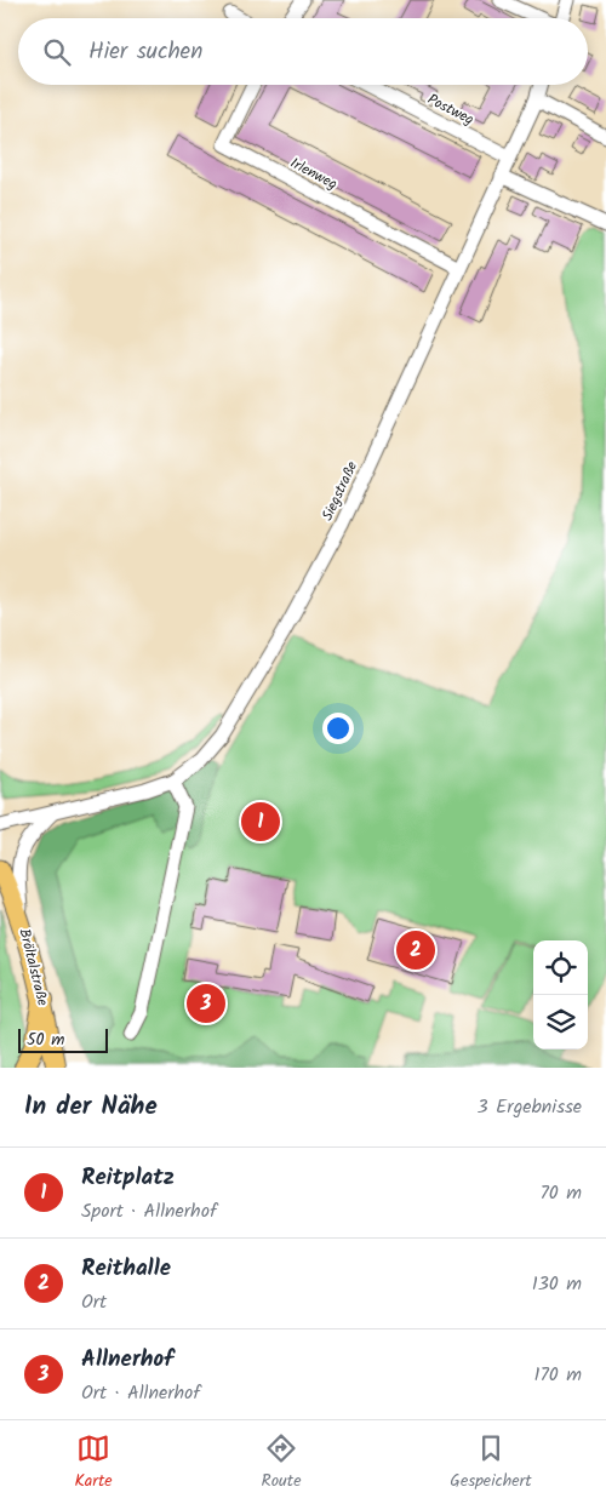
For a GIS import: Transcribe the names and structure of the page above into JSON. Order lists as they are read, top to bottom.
{
  "streets": {
    "main road": ["Bröltalstraße"],
    "street": ["Postweg", "Irlenweg", "Siegstraße"]
  },
  "crossings": [
    ["Postweg", "Siegstraße"],
    ["Irlenweg", "Siegstraße"]
  ],
  "scale_bar": "50 m",
  "page": {
    "search": "Hier suchen",
    "pins": ["1", "2", "3"],
    "scale": "50 m",
    "heading": ["In der Nähe", "3 Ergebnisse"],
    "list": [
      {
        "mark": "1",
        "name": "Reitplatz",
        "note": "Sport · Allnerhof",
        "value": "70 m"
      },
      {
        "mark": "2",
        "name": "Reithalle",
        "note": "Ort",
        "value": "130 m"
      },
      {
        "mark": "3",
        "name": "Allnerhof",
        "note": "Ort · Allnerhof",
        "value": "170 m"
      }
    ],
    "nav": ["Karte", "Route", "Gespeichert"]
  }
}
